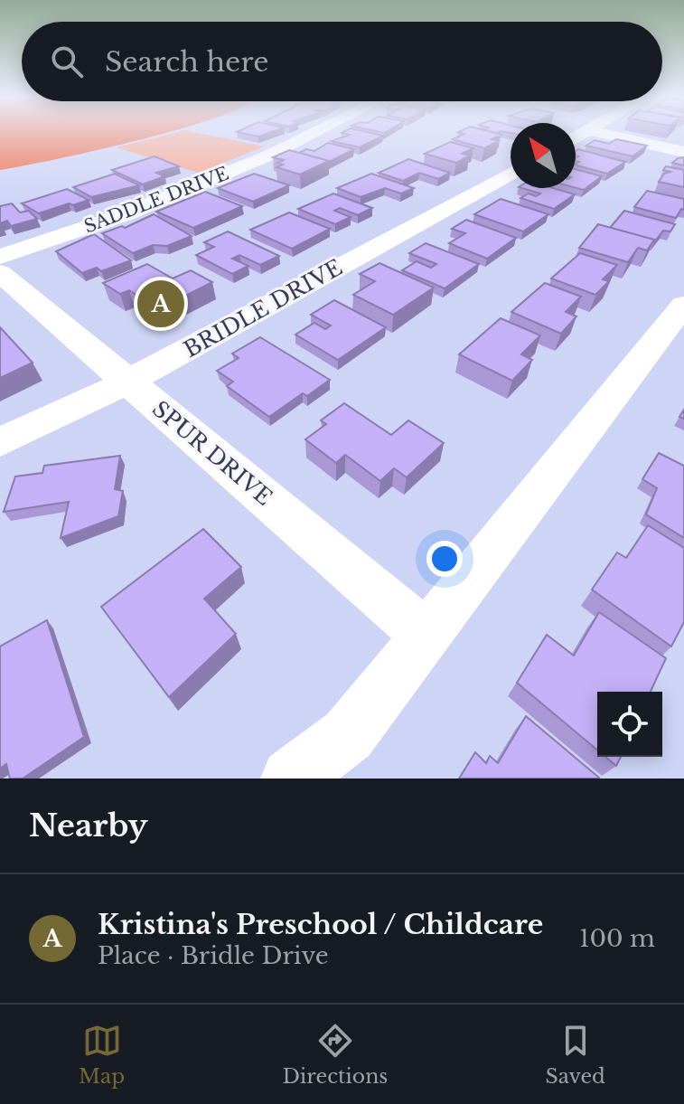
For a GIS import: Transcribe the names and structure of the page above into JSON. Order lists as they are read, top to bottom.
{
  "streets": {
    "street": ["SADDLE DRIVE", "BRIDLE DRIVE", "SPUR DRIVE"]
  },
  "crossings": [
    ["BRIDLE DRIVE", "SPUR DRIVE"]
  ],
  "north": "top left",
  "page": {
    "search": "Search here",
    "pins": "A",
    "heading": "Nearby",
    "list": [
      {
        "mark": "A",
        "name": "Kristina's Preschool / Childcare",
        "note": "Place · Bridle Drive",
        "value": "100 m"
      }
    ],
    "nav": ["Map", "Directions", "Saved"]
  }
}
